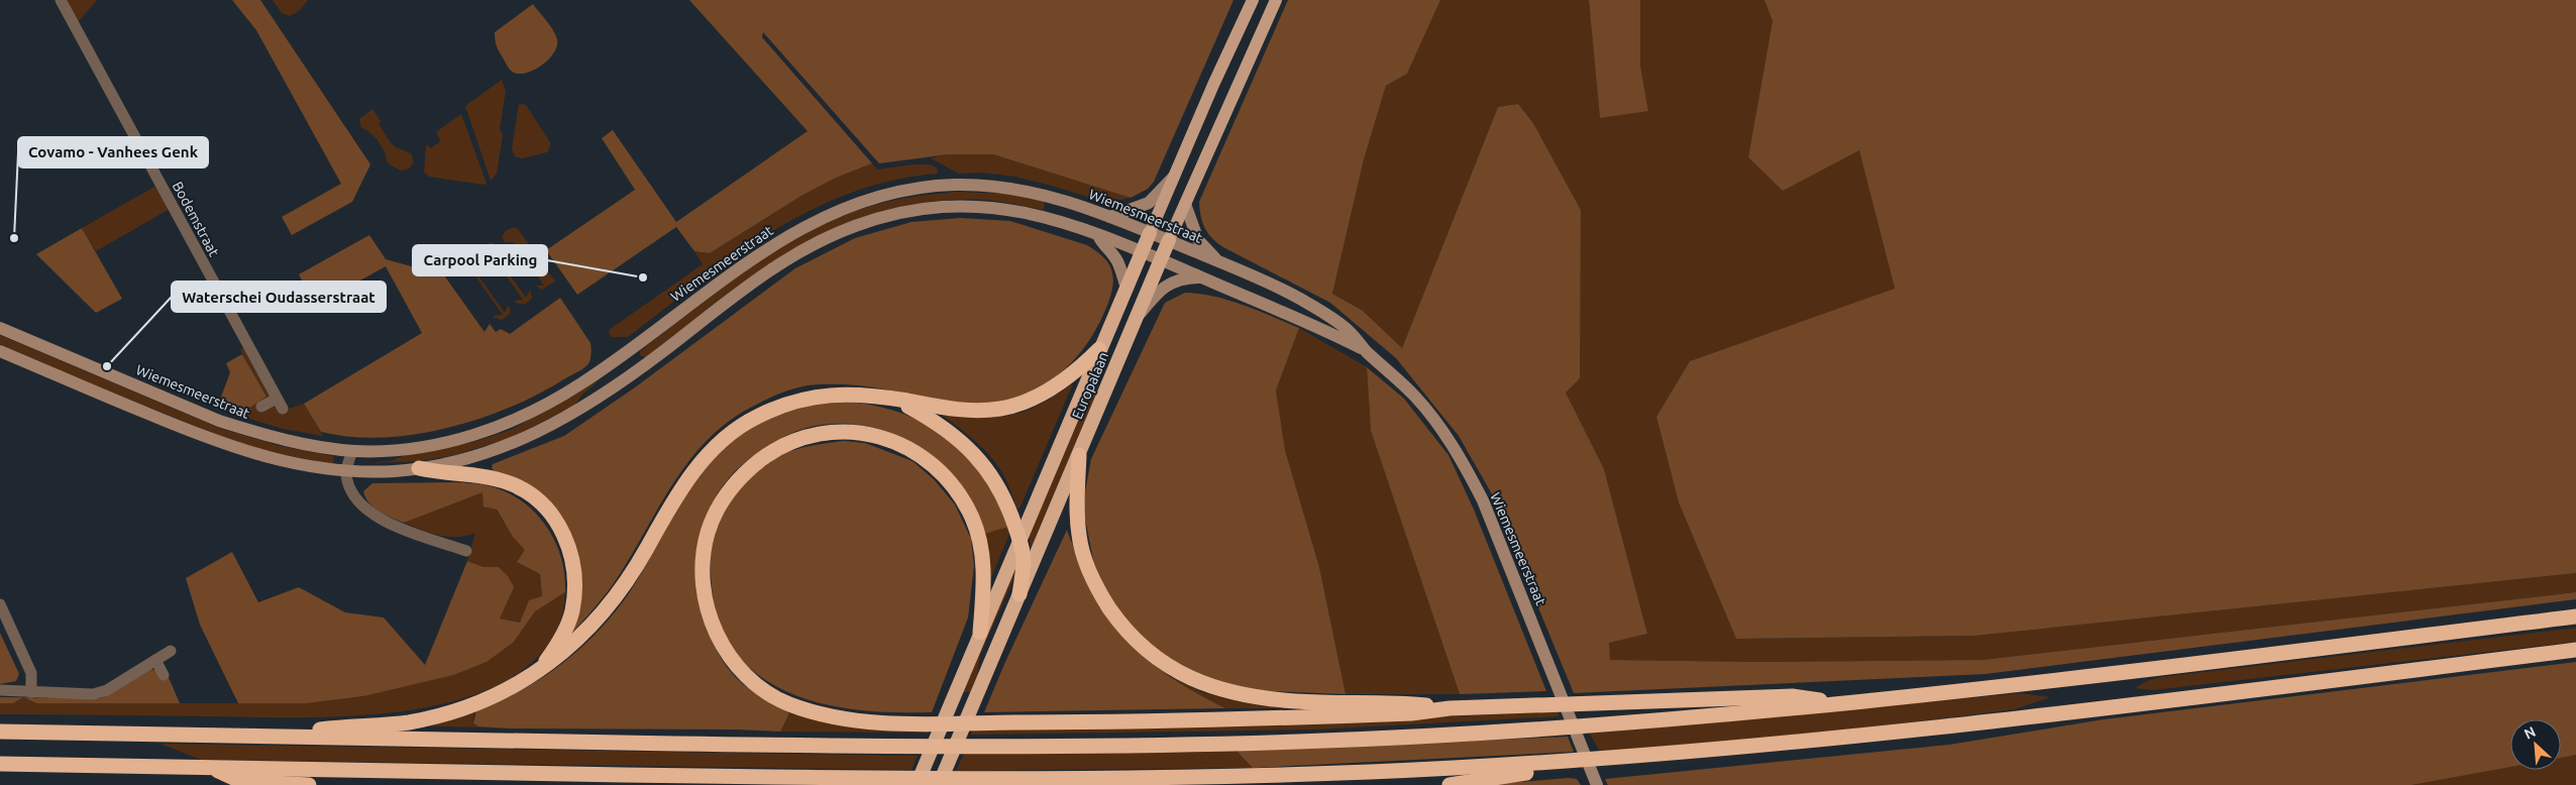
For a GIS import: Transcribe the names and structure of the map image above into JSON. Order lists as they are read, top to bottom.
{
  "streets": {
    "highway": ["Europalaan"],
    "main road": ["Wiemesmeerstraat"],
    "street": ["Bodemstraat"]
  },
  "crossings": [
    ["Wiemesmeerstraat", "Europalaan"]
  ],
  "places": ["Covamo - Vanhees Genk", "Carpool Parking", "Waterschei Oudasserstraat"],
  "north": "top left"
}
